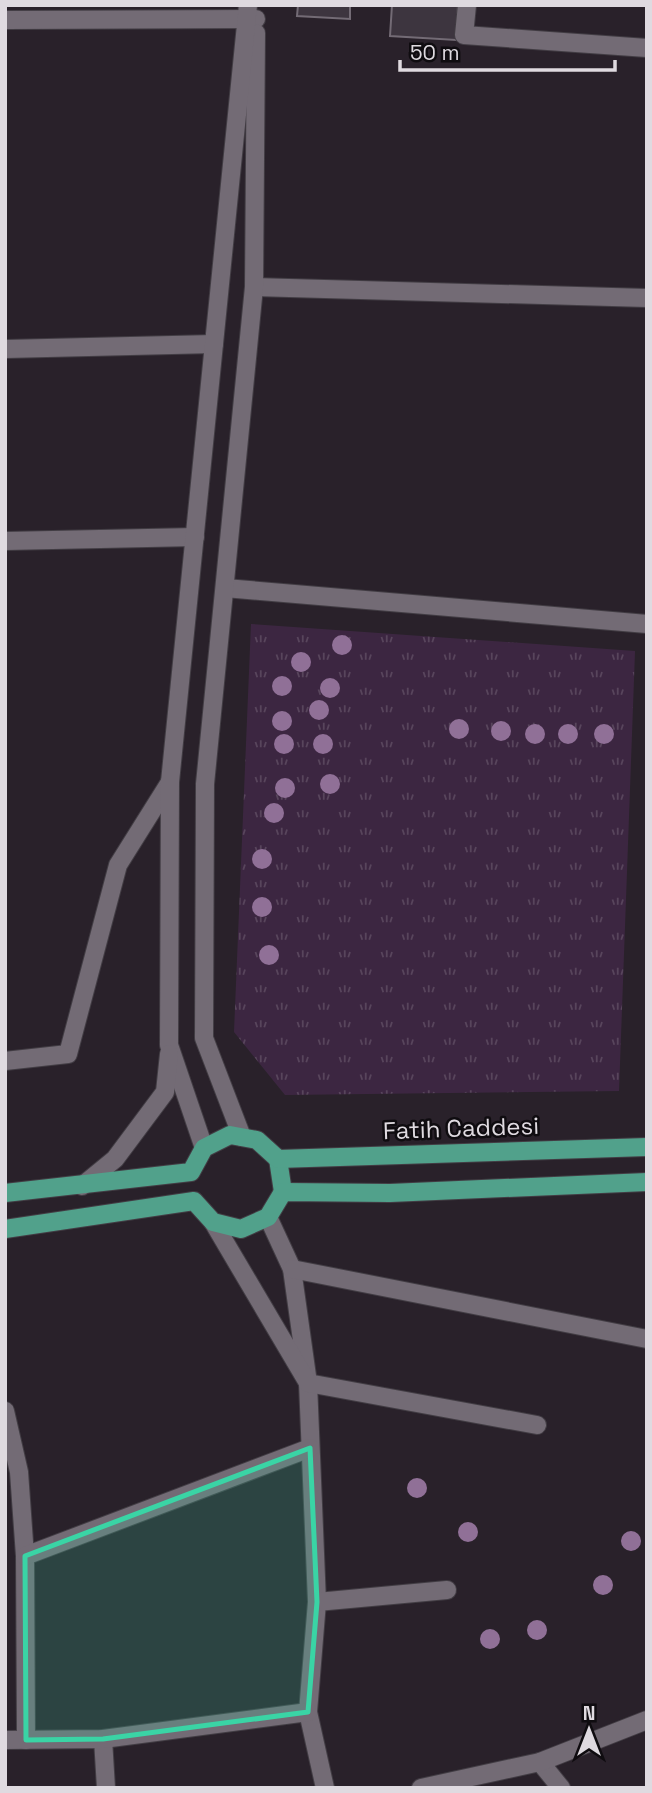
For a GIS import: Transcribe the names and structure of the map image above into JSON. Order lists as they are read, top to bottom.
{
  "streets": {
    "main road": ["Fatih Caddesi"]
  },
  "scale_bar": "50 m",
  "north": "top"
}
